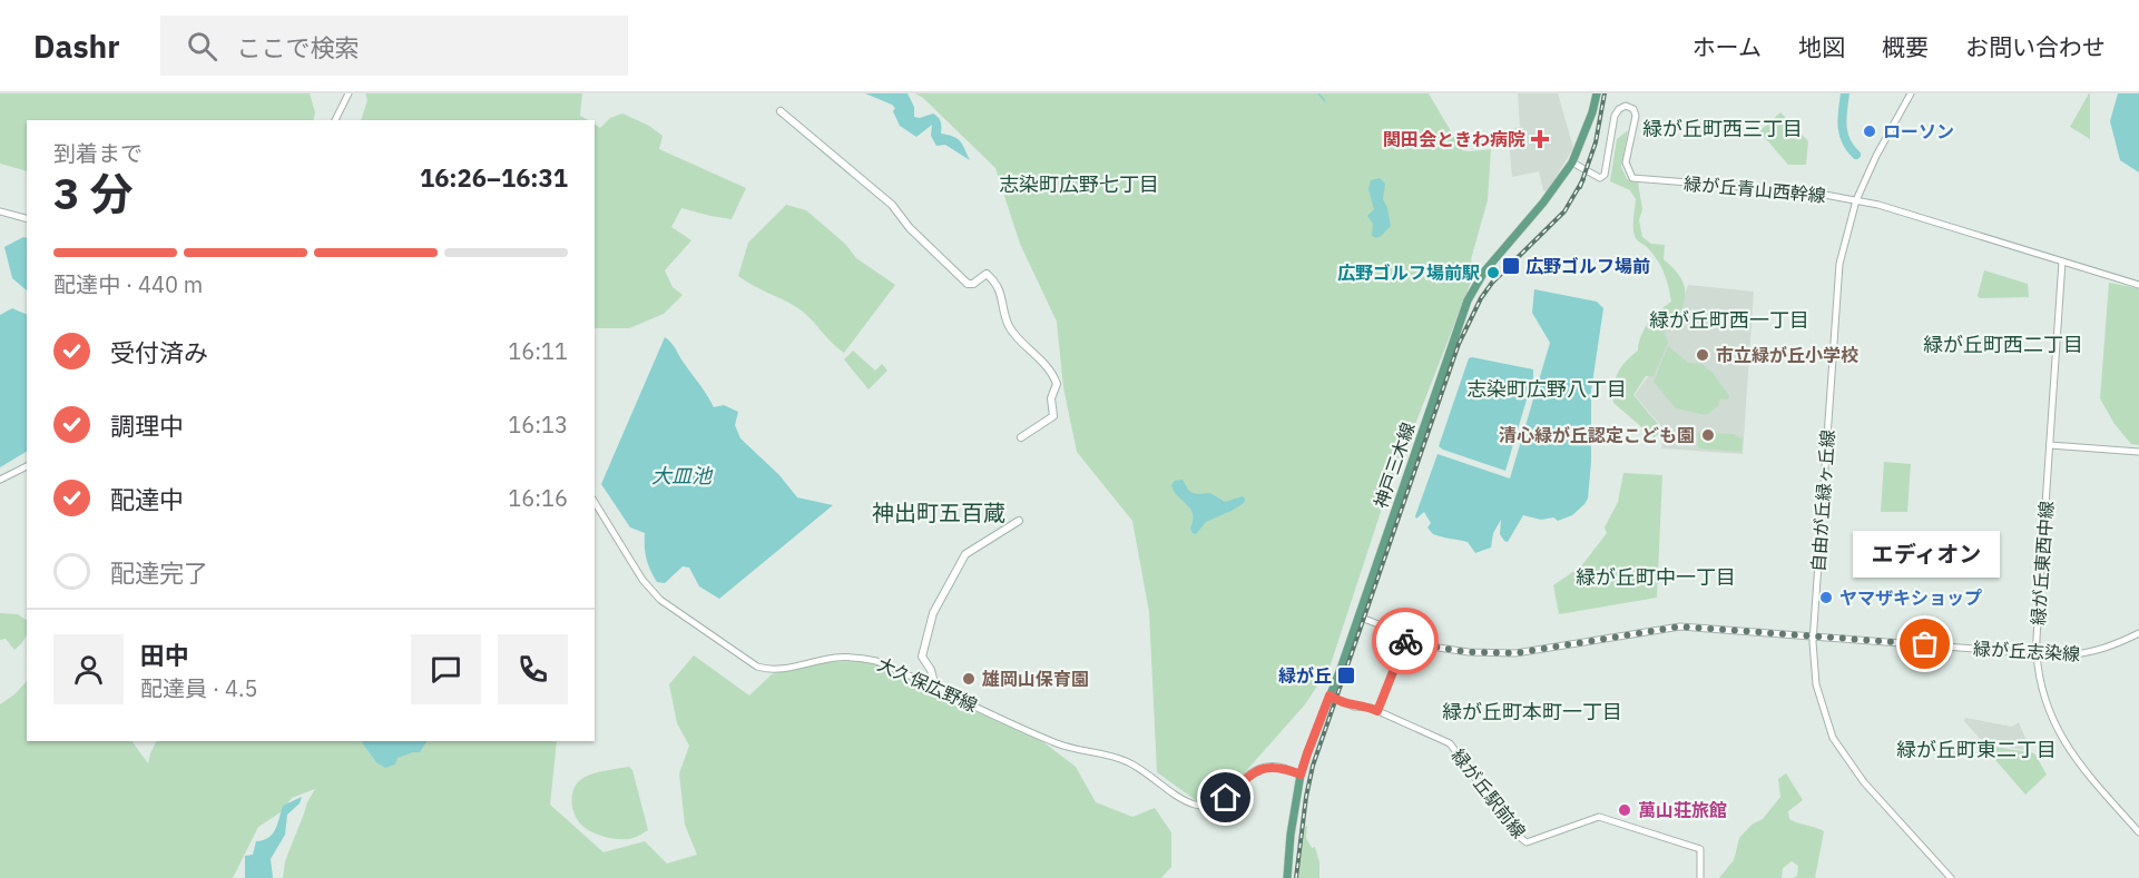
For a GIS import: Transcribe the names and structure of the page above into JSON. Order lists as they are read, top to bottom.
{
  "streets": {
    "main road": ["神戸三木線"],
    "street": [
      "緑が丘青山西幹線",
      "自由が丘緑ヶ丘線",
      "緑が丘東西中線",
      "緑が丘志染線",
      "大久保広野線",
      "緑が丘駅前線"
    ]
  },
  "crossings": [
    ["緑が丘青山西幹線", "神戸三木線"],
    ["緑が丘青山西幹線", "自由が丘緑ヶ丘線"],
    ["緑が丘青山西幹線", "緑が丘東西中線"],
    ["神戸三木線", "緑が丘志染線"],
    ["神戸三木線", "大久保広野線"],
    ["神戸三木線", "緑が丘駅前線"],
    ["自由が丘緑ヶ丘線", "緑が丘志染線"],
    ["緑が丘東西中線", "緑が丘志染線"]
  ],
  "districts": [
    "緑が丘町西三丁目",
    "志染町広野七丁目",
    "緑が丘町西一丁目",
    "緑が丘町西二丁目",
    "志染町広野八丁目",
    "神出町五百蔵",
    "緑が丘町中一丁目",
    "緑が丘町本町一丁目",
    "緑が丘町東二丁目"
  ],
  "water": ["大皿池"],
  "places": {
    "other": [
      "ローソン",
      "広野ゴルフ場前駅",
      "市立緑が丘小学校",
      "清心緑が丘認定こども園",
      "ヤマザキショップ",
      "エディオン",
      "雄岡山保育園",
      "萬山荘旅館"
    ],
    "health": ["関田会ときわ病院"],
    "transit": ["広野ゴルフ場前", "緑が丘"]
  },
  "page": {
    "header": "Dashr",
    "search": "ここで検索",
    "nav": [
      "ホーム",
      "地図",
      "概要",
      "お問い合わせ"
    ],
    "heading": ["3 分", "到着まで", "16:26–16:31"],
    "panel": ["田中", "配達員 · 4.5"],
    "bar": "配達中 · 440 m",
    "list": [
      ["受付済み", "16:11"],
      ["調理中", "16:13"],
      ["配達中", "16:16"],
      "配達完了"
    ],
    "bubble": "エディオン"
  }
}
